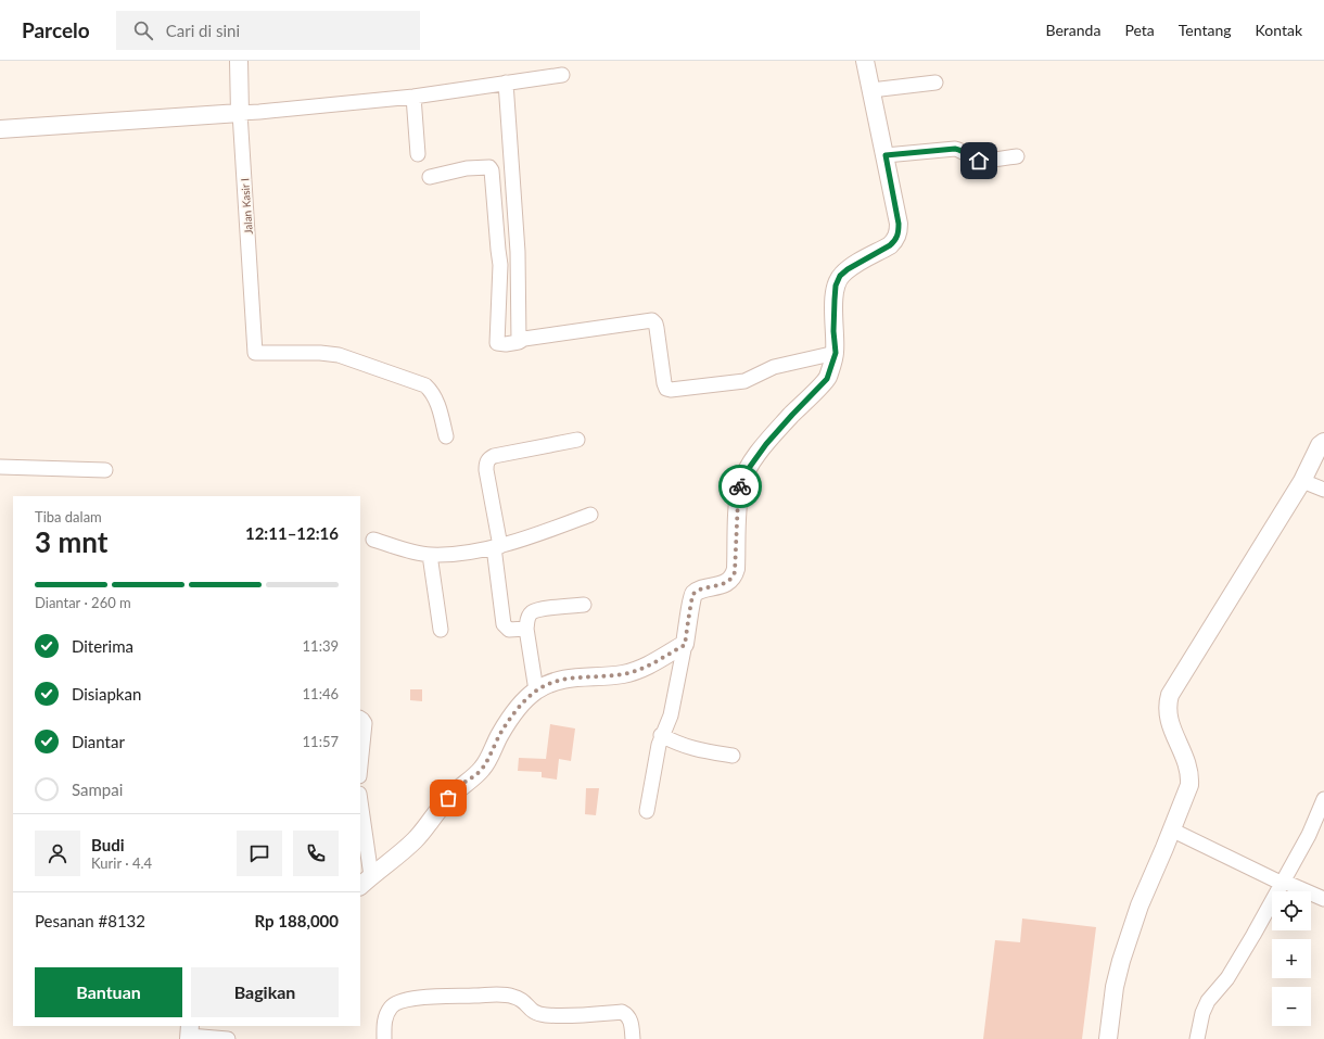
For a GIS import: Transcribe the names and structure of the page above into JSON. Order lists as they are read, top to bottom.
{
  "streets": {
    "street": ["Jalan Kasir I"]
  },
  "page": {
    "header": "Parcelo",
    "search": "Cari di sini",
    "nav": [
      "Beranda",
      "Peta",
      "Tentang",
      "Kontak"
    ],
    "heading": ["3 mnt", "Tiba dalam", "12:11–12:16"],
    "panel": [
      "Budi",
      "Kurir · 4.4",
      "Pesanan #8132",
      "Rp 188,000"
    ],
    "bar": "Diantar · 260 m",
    "list": [
      ["Diterima", "11:39"],
      ["Disiapkan", "11:46"],
      ["Diantar", "11:57"],
      "Sampai"
    ],
    "map_buttons": ["+", "−"],
    "buttons": ["Bantuan", "Bagikan"]
  }
}
